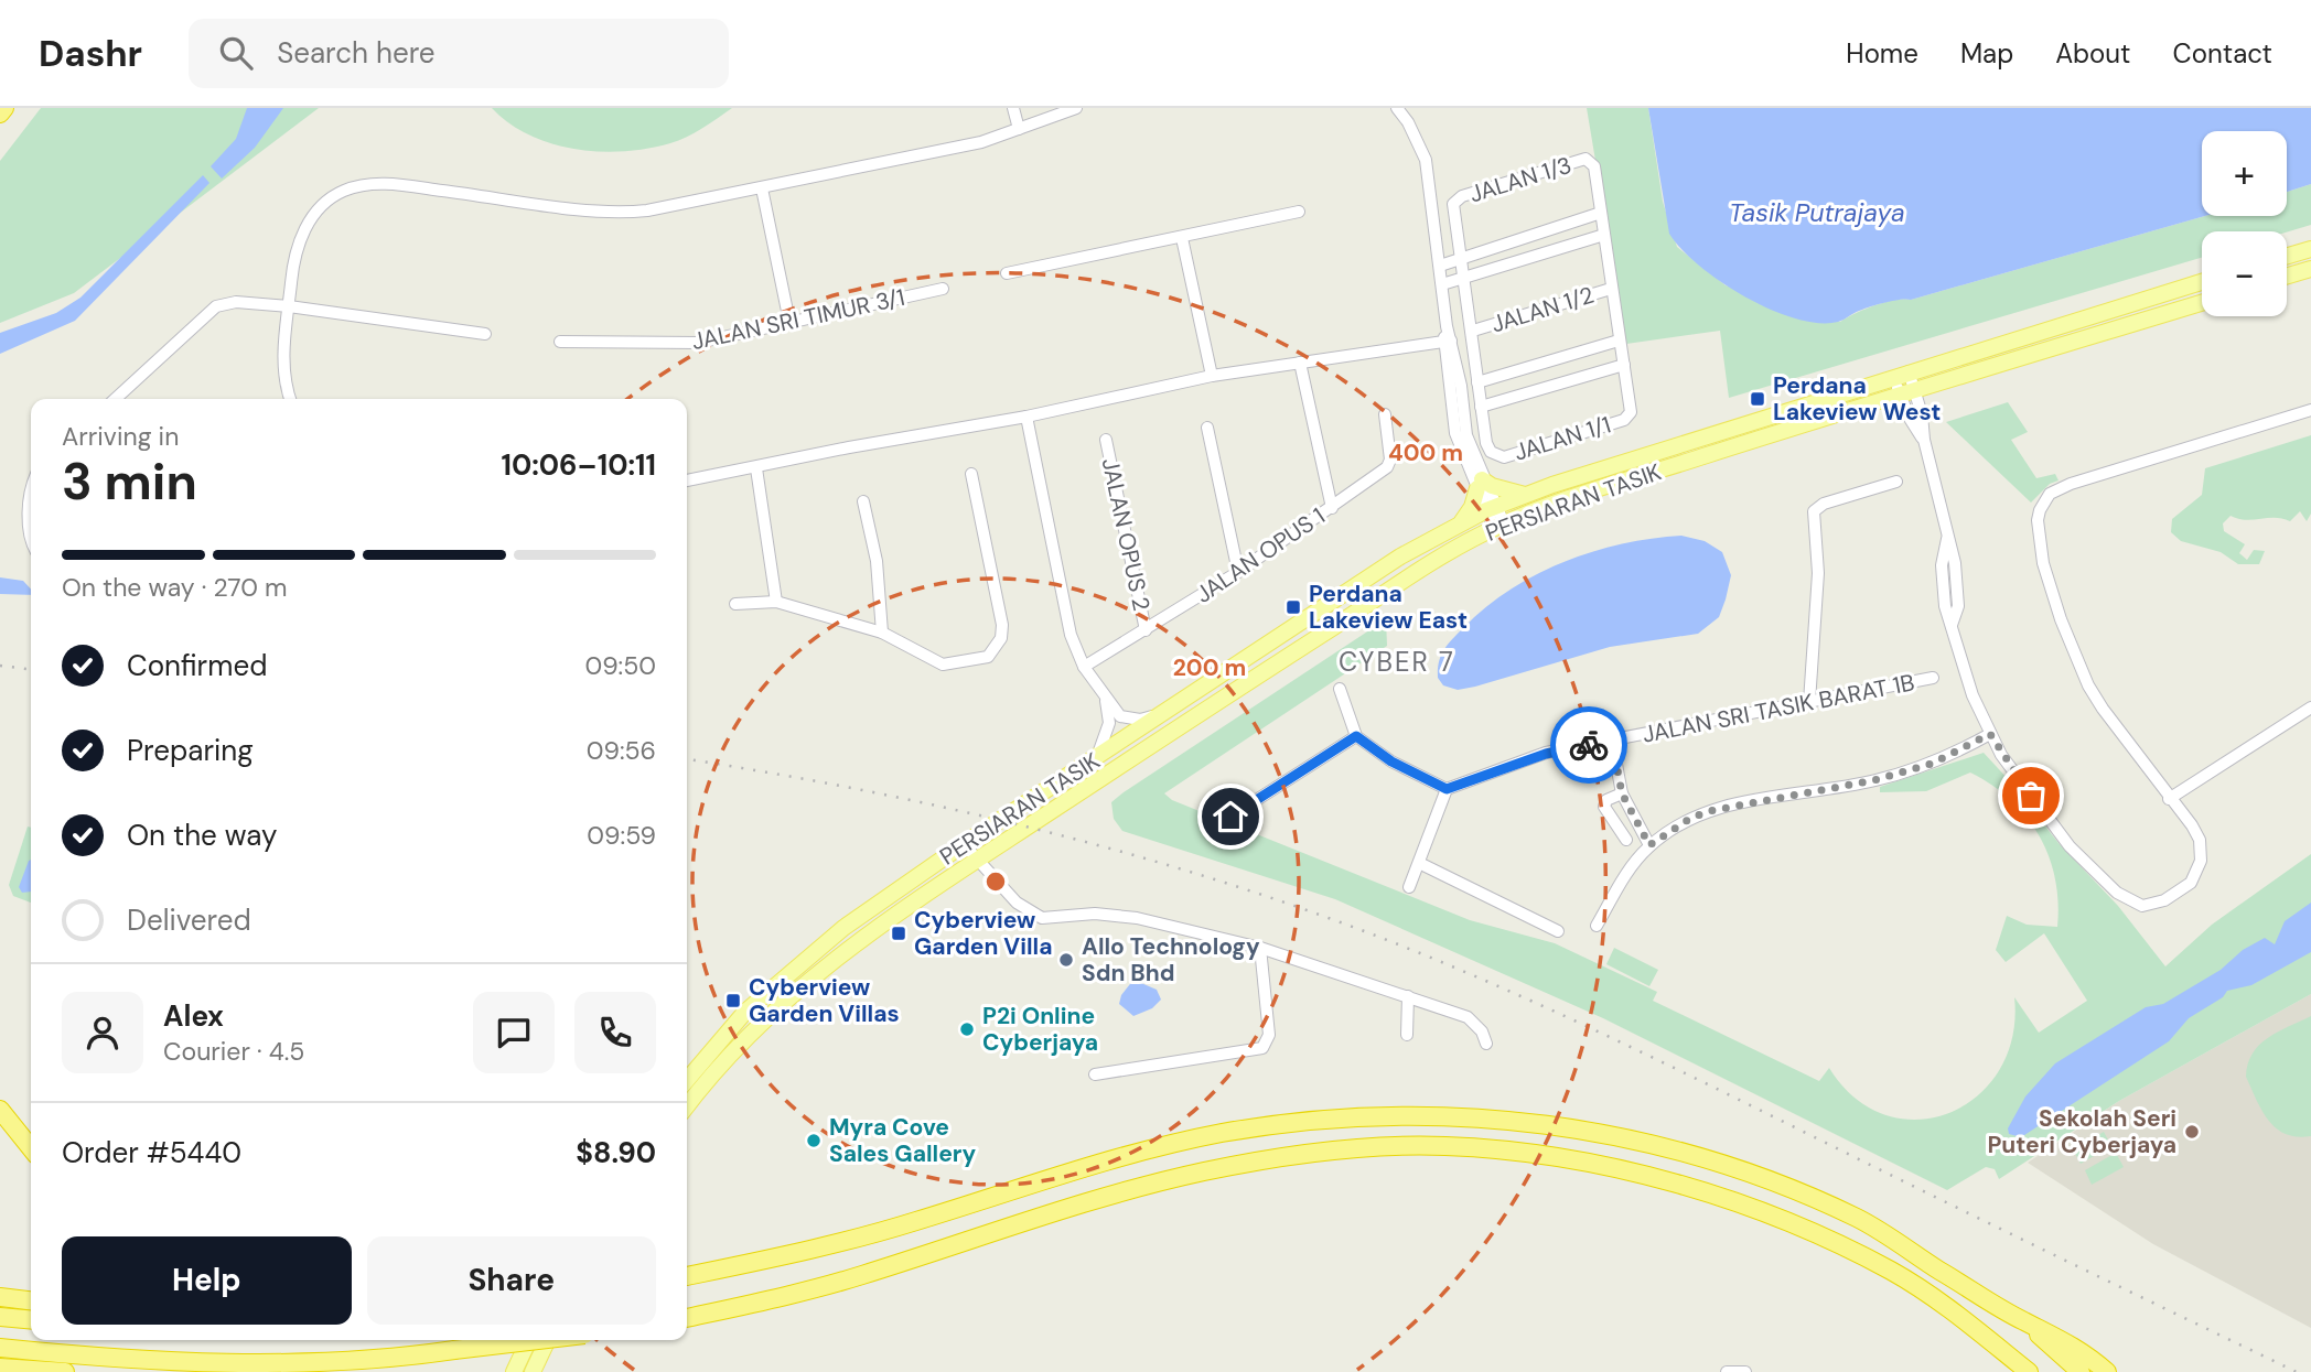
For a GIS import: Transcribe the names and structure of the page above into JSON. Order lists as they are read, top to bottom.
{
  "streets": {
    "main road": ["PERSIARAN TASIK"],
    "street": [
      "JALAN 1/3",
      "JALAN 1/2",
      "JALAN SRI TIMUR 3/1",
      "JALAN 1/1",
      "JALAN OPUS 2",
      "JALAN OPUS 1",
      "JALAN SRI TASIK BARAT 1B"
    ]
  },
  "crossings": [
    ["JALAN OPUS 2", "JALAN OPUS 1"]
  ],
  "districts": ["CYBER 7"],
  "water": ["Tasik Putrajaya"],
  "places": {
    "transit": [
      "Perdana Lakeview West",
      "Perdana Lakeview East",
      "Cyberview Garden Villa",
      "Cyberview Garden Villas"
    ],
    "other": [
      "Allo Technology Sdn Bhd",
      "P2i Online Cyberjaya",
      "Sekolah Seri Puteri Cyberjaya",
      "Myra Cove Sales Gallery"
    ]
  },
  "page": {
    "header": "Dashr",
    "search": "Search here",
    "nav": [
      "Home",
      "Map",
      "About",
      "Contact"
    ],
    "map_buttons": ["+", "−"],
    "heading": ["3 min", "Arriving in", "10:06–10:11"],
    "panel": [
      "Alex",
      "Courier · 4.5",
      "Order #5440",
      "$8.90"
    ],
    "bar": "On the way · 270 m",
    "list": [
      ["Confirmed", "09:50"],
      ["Preparing", "09:56"],
      ["On the way", "09:59"],
      "Delivered"
    ],
    "buttons": ["Help", "Share"]
  },
  "rings": ["400 m", "200 m"]
}
